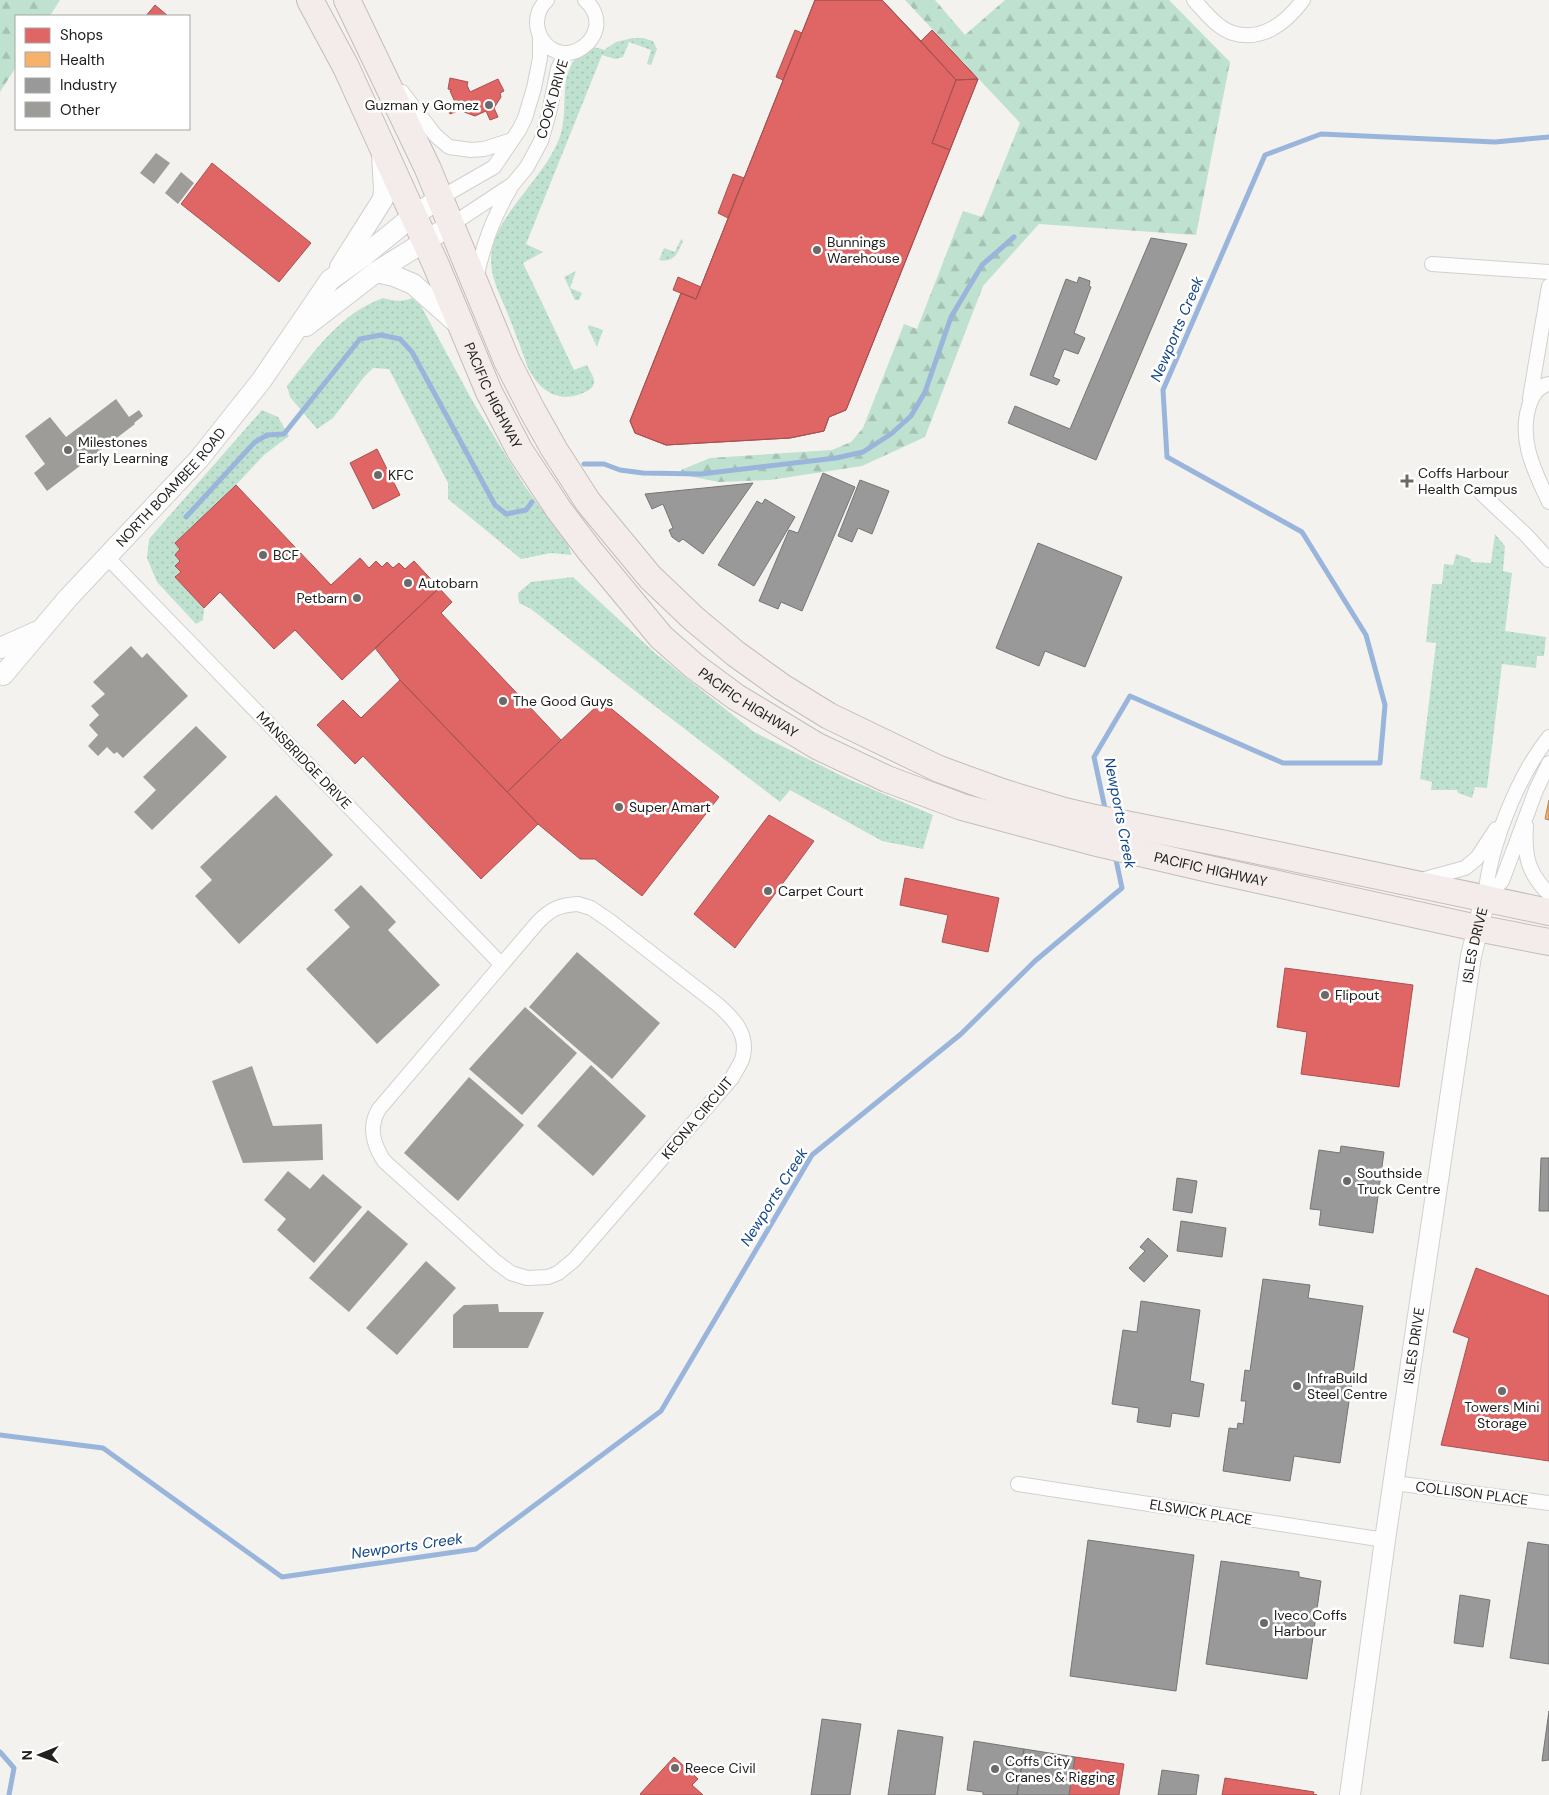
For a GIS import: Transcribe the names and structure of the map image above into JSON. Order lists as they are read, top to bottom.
{
  "streets": {
    "highway": ["PACIFIC HIGHWAY"],
    "street": [
      "COOK DRIVE",
      "NORTH BOAMBEE ROAD",
      "MANSBRIDGE DRIVE",
      "ISLES DRIVE",
      "KEONA CIRCUIT",
      "COLLISON PLACE",
      "ELSWICK PLACE"
    ]
  },
  "crossings": [
    ["COOK DRIVE", "PACIFIC HIGHWAY"],
    ["COOK DRIVE", "NORTH BOAMBEE ROAD"],
    ["PACIFIC HIGHWAY", "NORTH BOAMBEE ROAD"],
    ["PACIFIC HIGHWAY", "ISLES DRIVE"],
    ["NORTH BOAMBEE ROAD", "MANSBRIDGE DRIVE"],
    ["MANSBRIDGE DRIVE", "KEONA CIRCUIT"],
    ["ISLES DRIVE", "COLLISON PLACE"],
    ["ISLES DRIVE", "ELSWICK PLACE"]
  ],
  "water": ["Newports Creek"],
  "places": {
    "other": [
      "Guzman y Gomez",
      "Bunnings Warehouse",
      "Milestones Early Learning",
      "KFC",
      "BCF",
      "Autobarn",
      "Petbarn",
      "The Good Guys",
      "Super Amart",
      "Carpet Court",
      "Flipout",
      "Southside Truck Centre",
      "InfraBuild Steel Centre",
      "Towers Mini Storage",
      "Iveco Coffs Harbour",
      "Reece Civil",
      "Coffs City Cranes & Rigging"
    ],
    "health": ["Coffs Harbour Health Campus"]
  },
  "legend": [
    "Shops",
    "Health",
    "Industry",
    "Other"
  ],
  "north": "left"
}
